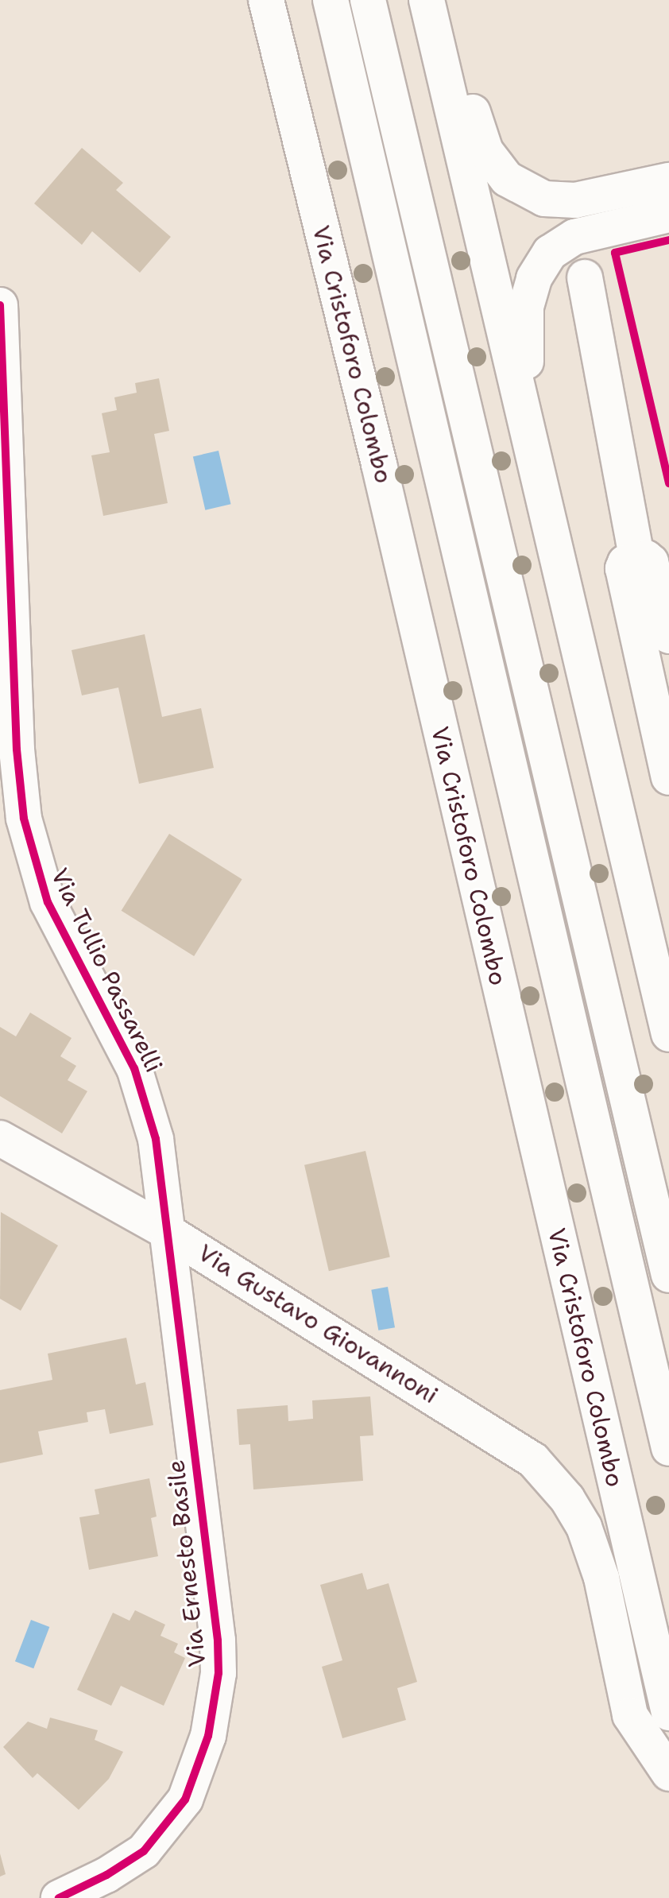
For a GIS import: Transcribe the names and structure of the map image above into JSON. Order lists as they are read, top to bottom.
{
  "streets": {
    "main road": [
      "Via Cristoforo Colombo",
      "Via Tullio Passarelli",
      "Via Gustavo Giovannoni",
      "Via Ernesto Basile"
    ]
  },
  "crossings": [
    ["Via Tullio Passarelli", "Via Gustavo Giovannoni"],
    ["Via Tullio Passarelli", "Via Ernesto Basile"],
    ["Via Gustavo Giovannoni", "Via Ernesto Basile"]
  ]
}
